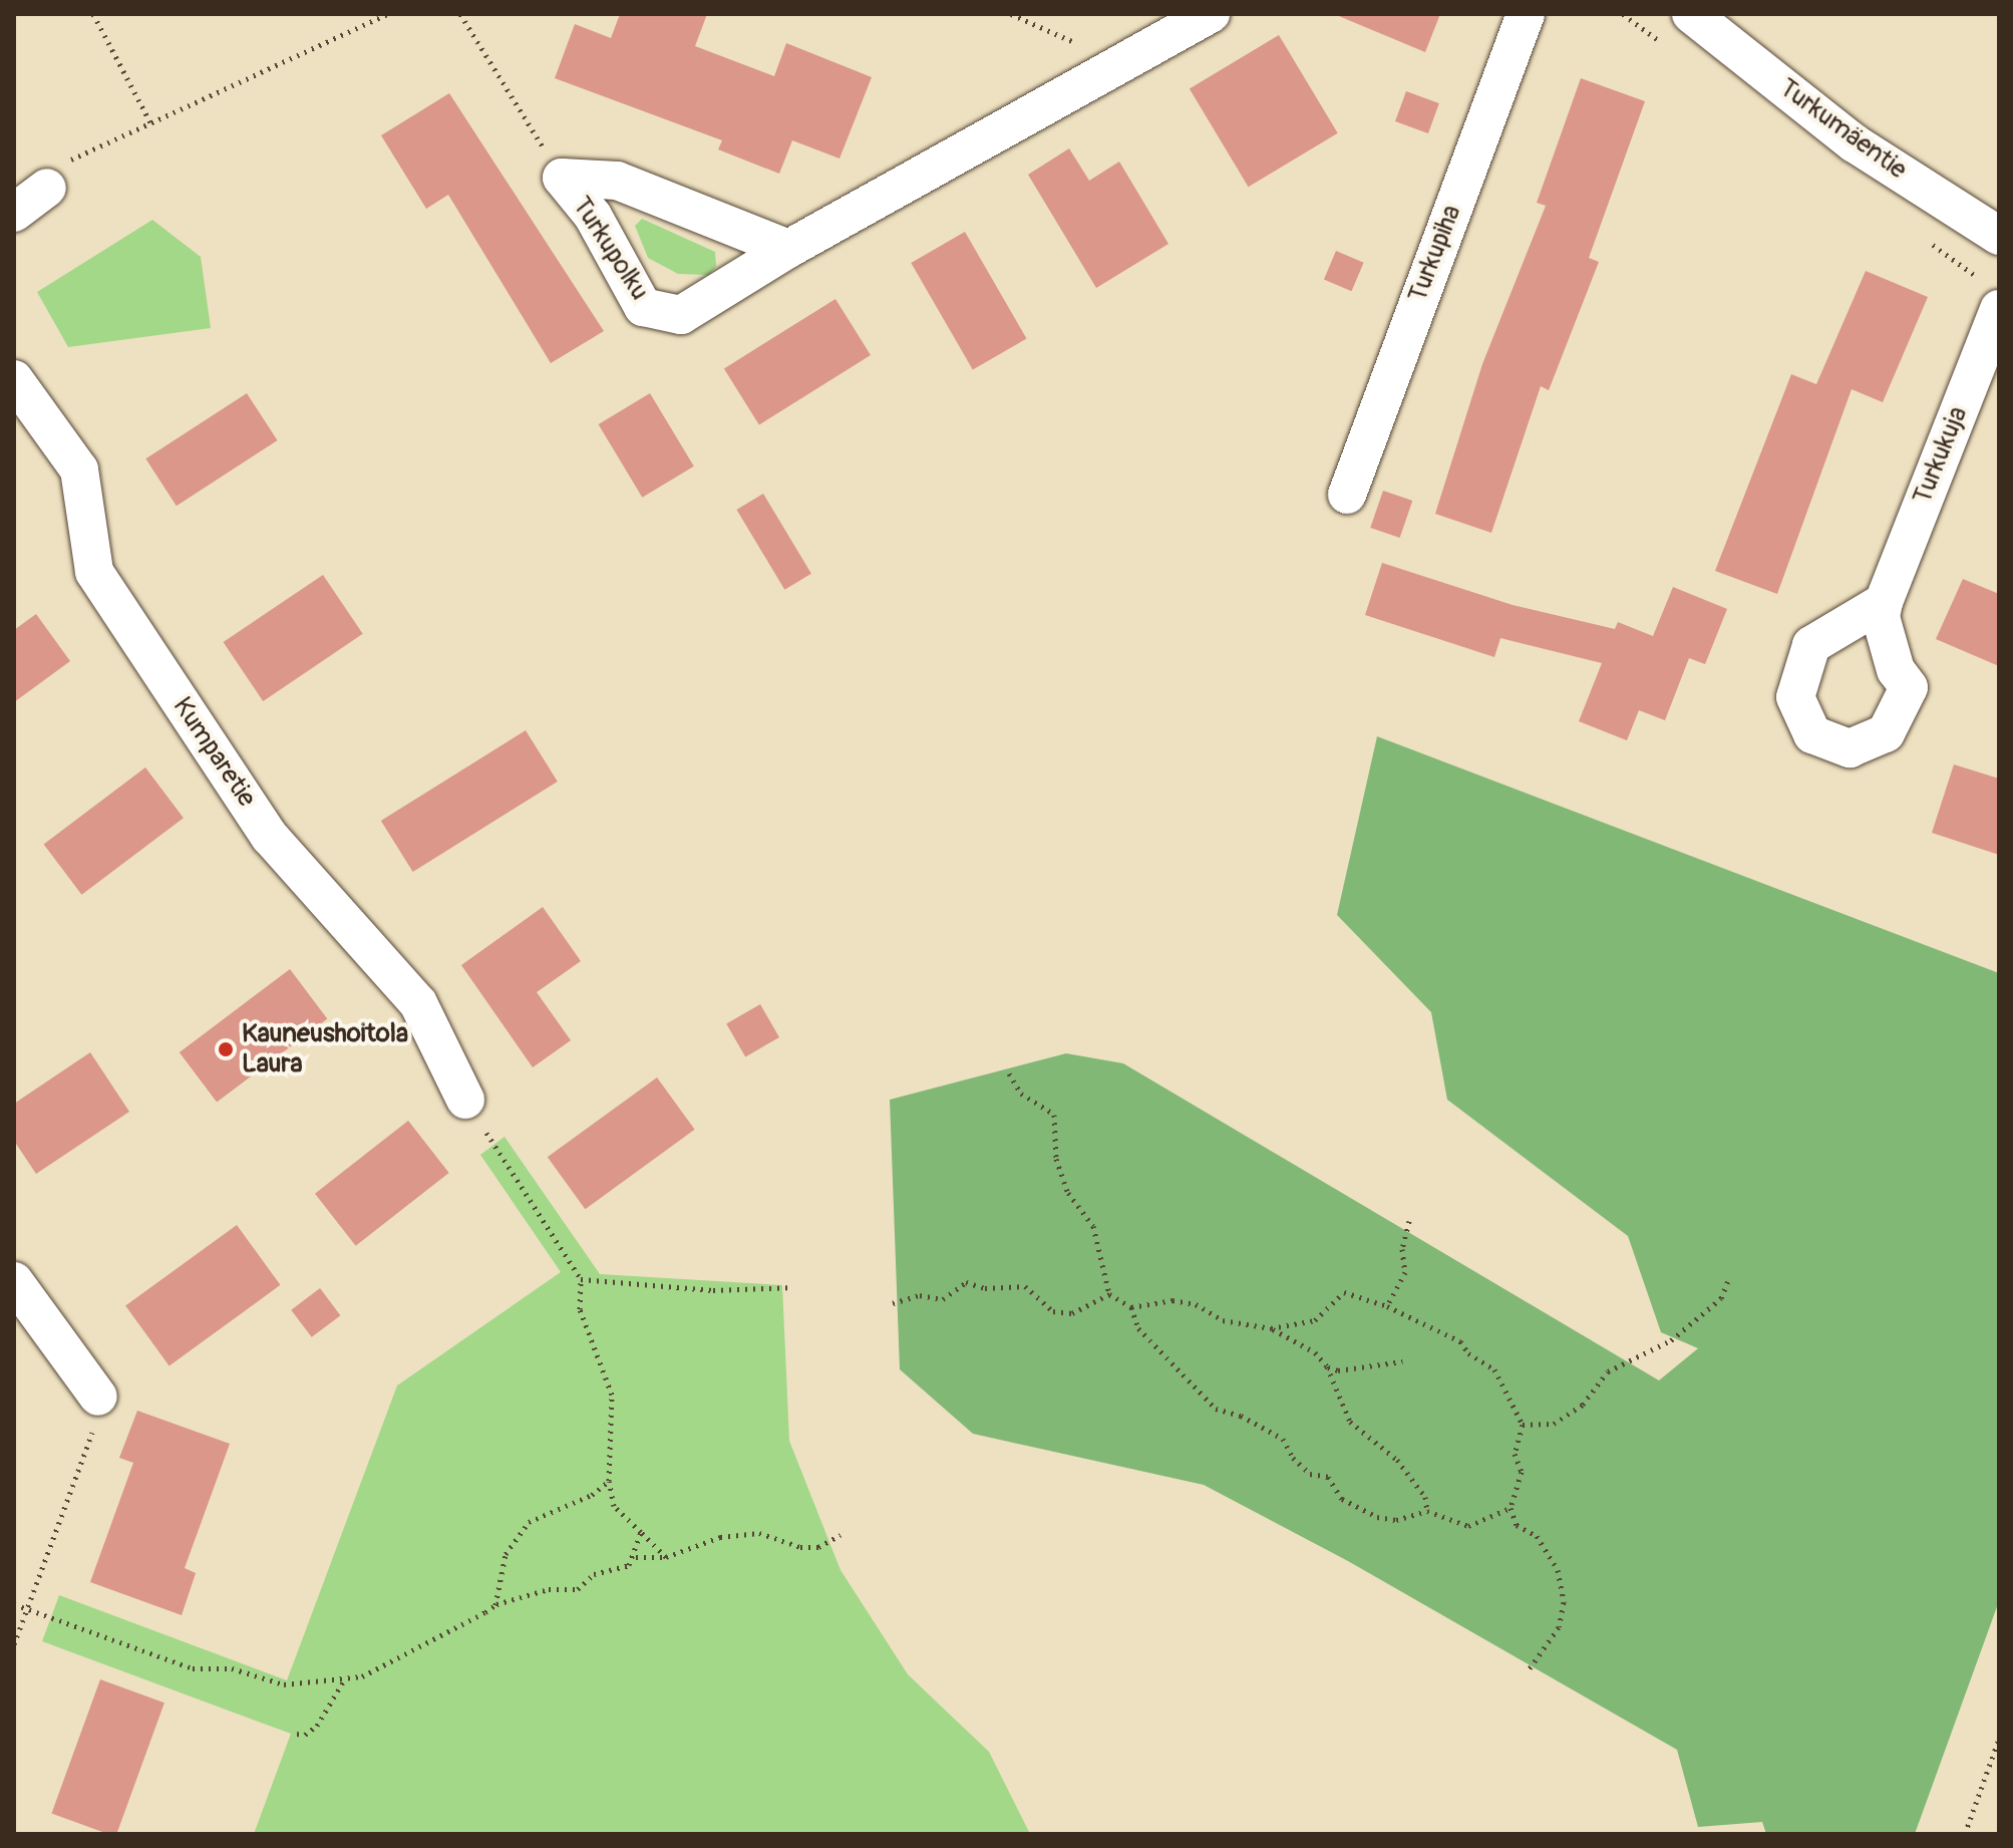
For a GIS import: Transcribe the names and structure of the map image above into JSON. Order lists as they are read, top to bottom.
{
  "streets": {
    "street": [
      "Turkumäentie",
      "Turkupolku",
      "Turkupiha",
      "Turkukuja",
      "Kumparetie"
    ]
  },
  "places": ["Kauneushoitola Laura"]
}
